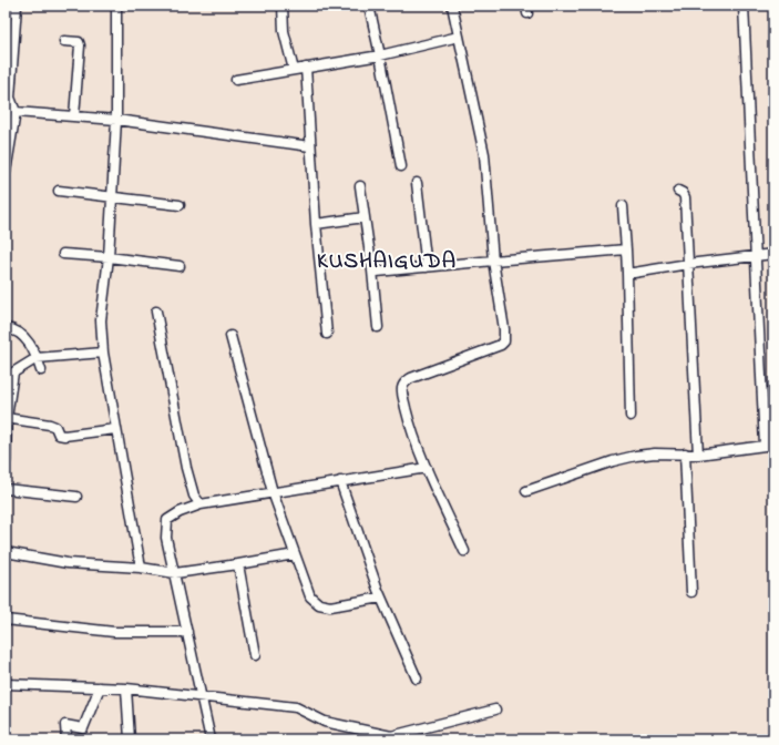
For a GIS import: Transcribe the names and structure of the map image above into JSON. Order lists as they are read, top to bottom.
{
  "districts": ["KUSHAIGUDA"]
}
